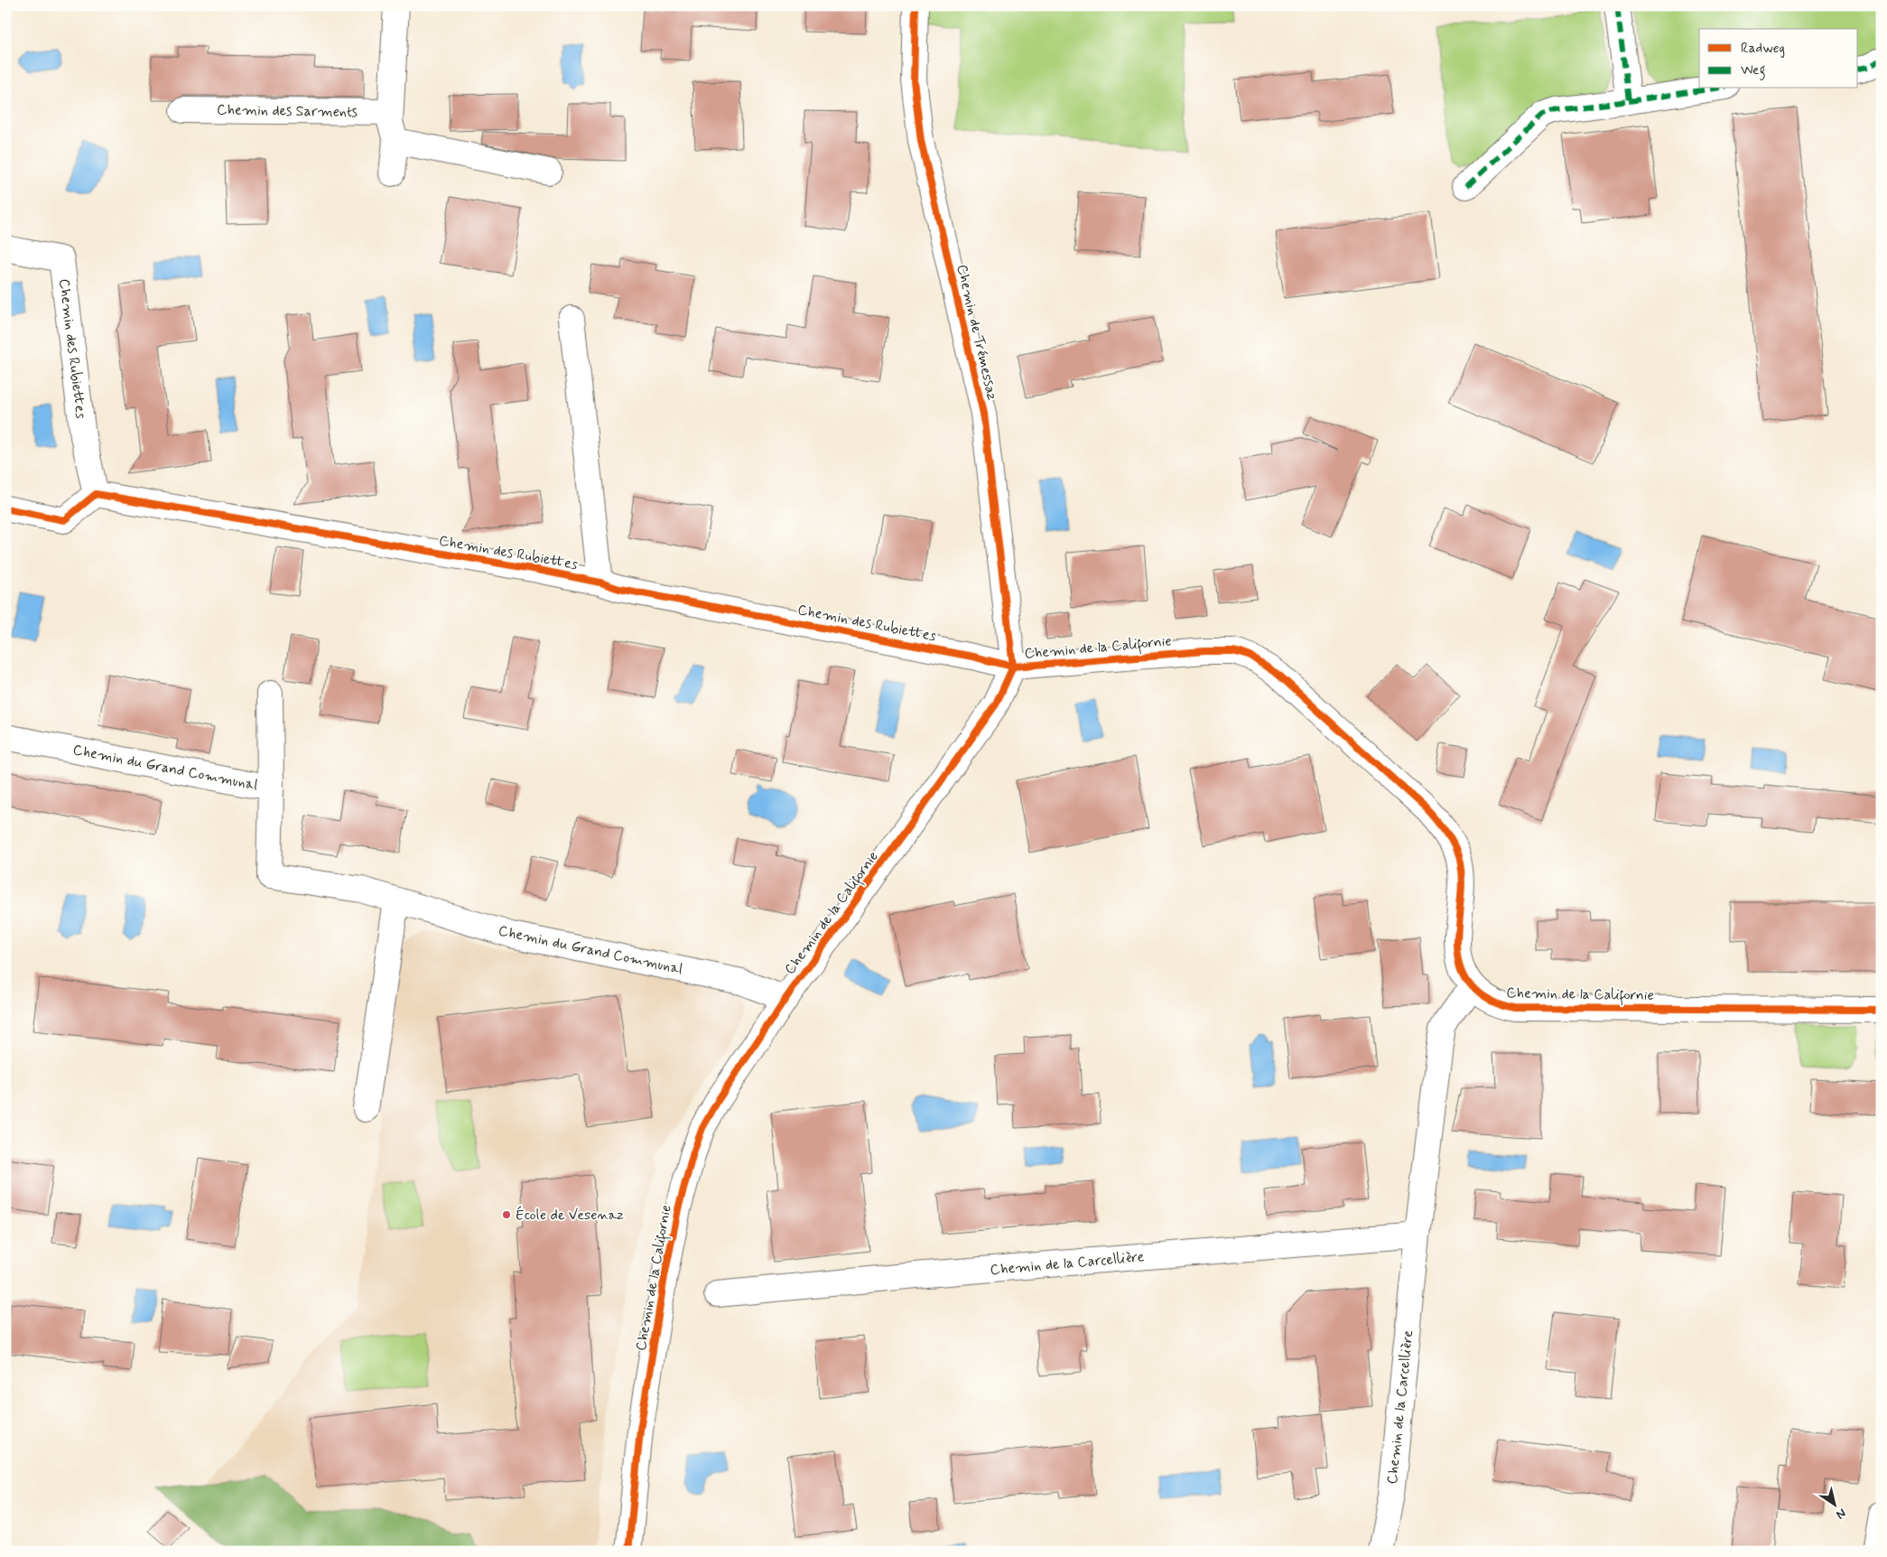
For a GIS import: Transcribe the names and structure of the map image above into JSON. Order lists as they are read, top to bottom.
{
  "streets": {
    "street": [
      "Chemin des Sarments",
      "Chemin de Trémessaz",
      "Chemin des Rubiettes",
      "Chemin de la Californie",
      "Chemin du Grand Communal",
      "Chemin de la Carcellière"
    ]
  },
  "crossings": [
    ["Chemin de Trémessaz", "Chemin des Rubiettes"],
    ["Chemin de Trémessaz", "Chemin de la Californie"],
    ["Chemin des Rubiettes", "Chemin de la Californie"],
    ["Chemin de la Californie", "Chemin du Grand Communal"],
    ["Chemin de la Californie", "Chemin de la Carcellière"]
  ],
  "places": ["École de Vesenaz"],
  "legend": ["Radweg", "Weg"],
  "north": "bottom right"
}
